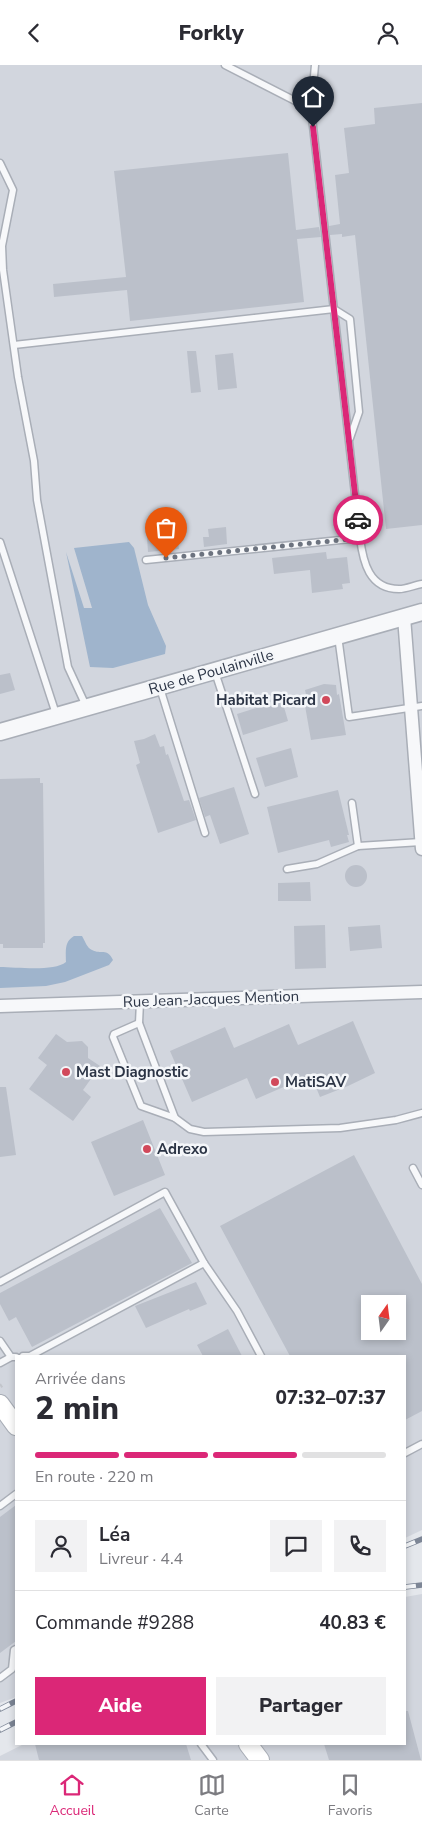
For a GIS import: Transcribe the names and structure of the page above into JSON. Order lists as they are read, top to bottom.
{
  "streets": {
    "street": ["Rue de Poulainville", "Rue Jean-Jacques Mention"]
  },
  "places": [
    "Habitat Picard",
    "Mast Diagnostic",
    "MatiSAV",
    "Adrexo"
  ],
  "north": "top",
  "page": {
    "header": "Forkly",
    "heading": ["2 min", "Arrivée dans", "07:32–07:37"],
    "panel": [
      "Léa",
      "Livreur · 4.4",
      "Commande #9288",
      "40.83 €"
    ],
    "bar": "En route · 220 m",
    "buttons": ["Aide", "Partager"],
    "tabs": ["Accueil", "Carte", "Favoris"]
  }
}
